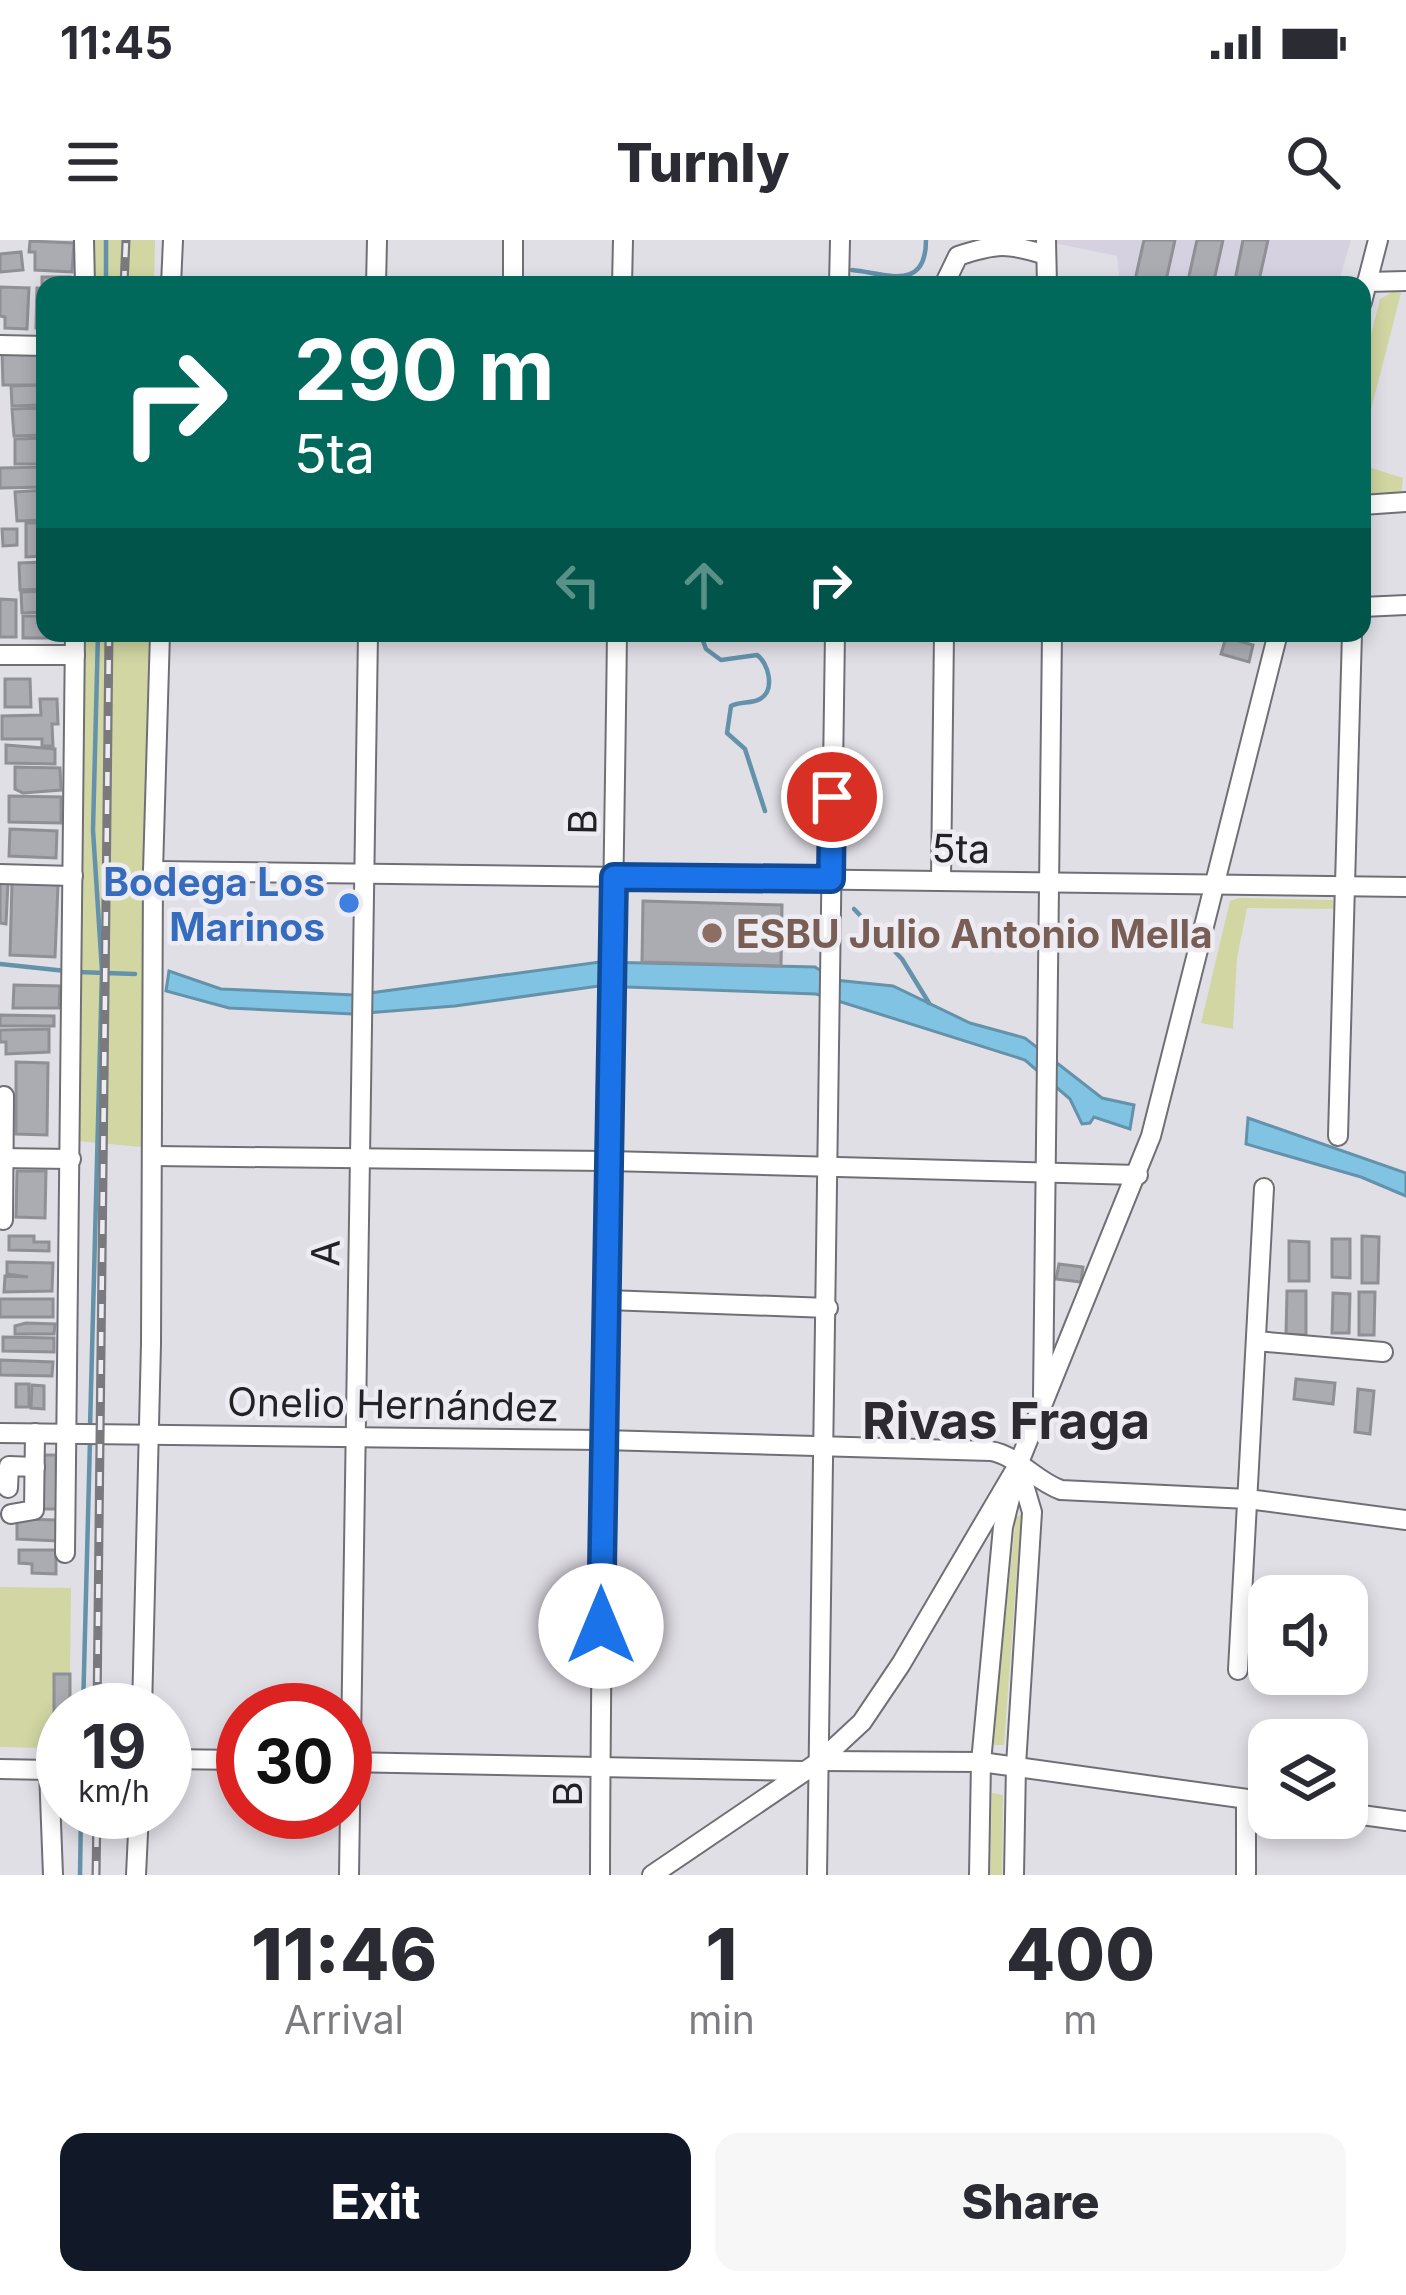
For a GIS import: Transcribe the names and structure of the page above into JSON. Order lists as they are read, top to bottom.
{
  "streets": {
    "street": [
      "B",
      "5ta",
      "A",
      "Onelio Hernández"
    ]
  },
  "crossings": [
    ["B", "5ta"],
    ["B", "Onelio Hernández"],
    ["5ta", "A"],
    ["A", "Onelio Hernández"]
  ],
  "districts": ["Rivas Fraga"],
  "places": ["Bodega Los Marinos", "ESBU Julio Antonio Mella"],
  "page": {
    "status": "11:45",
    "header": "Turnly",
    "turn": ["290 m", "5ta"],
    "speed": "19 km/h",
    "limit": "30",
    "eta": [
      "11:46",
      "Arrival",
      "1",
      "min",
      "400",
      "m"
    ],
    "buttons": ["Exit", "Share"]
  }
}
